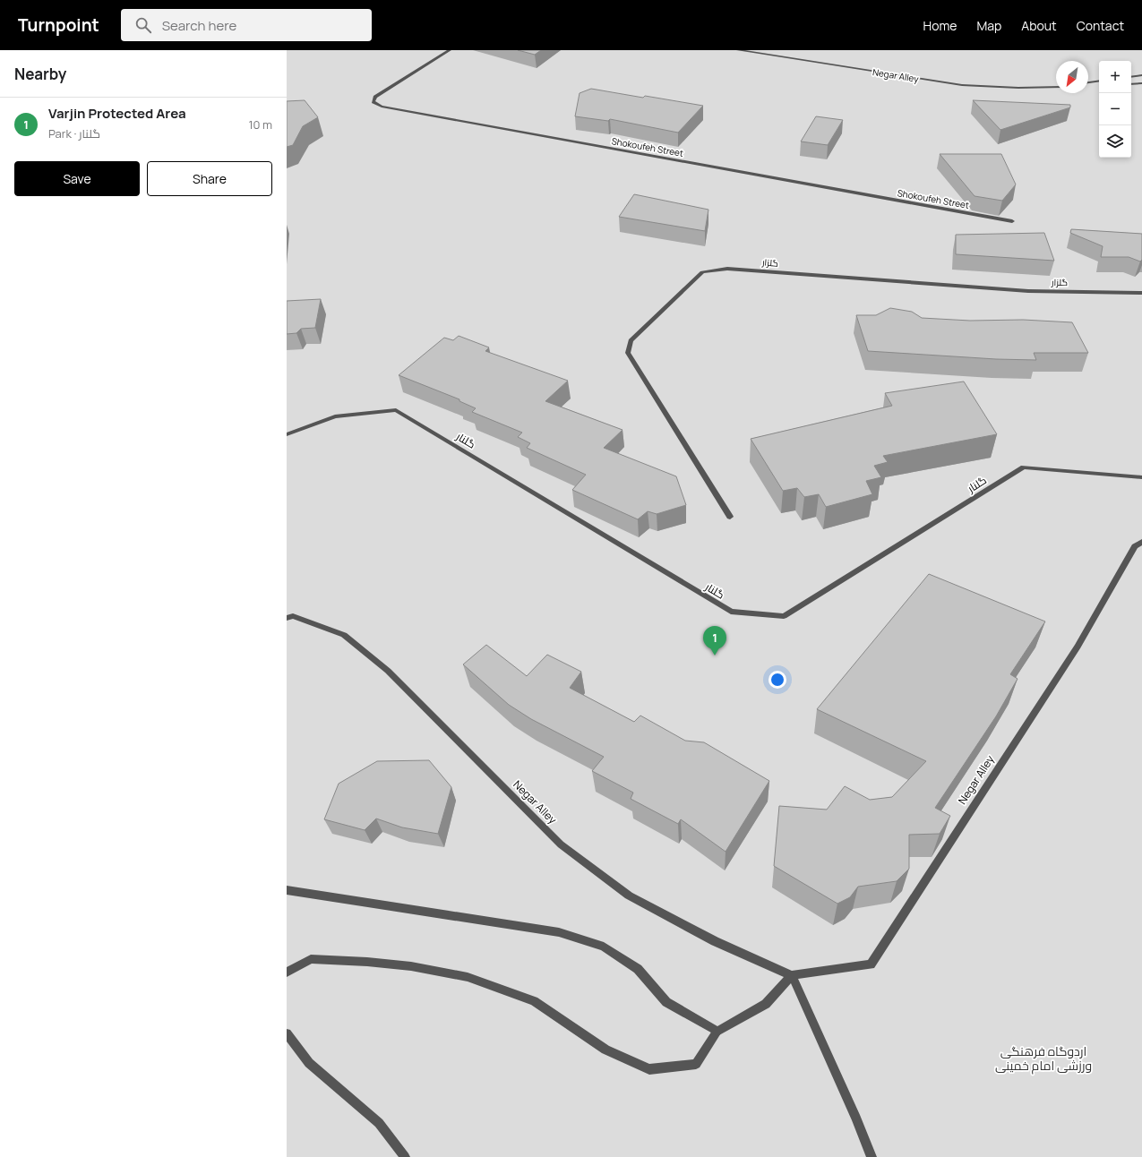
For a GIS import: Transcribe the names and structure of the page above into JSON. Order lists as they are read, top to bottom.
{
  "streets": {
    "street": [
      "Negar Alley",
      "Shokoufeh Street",
      "گلزار",
      "گلنار"
    ]
  },
  "parks": ["اردوگاه فرهنگی ورزشی امام خمینی"],
  "north": "bottom left",
  "page": {
    "header": "Turnpoint",
    "search": "Search here",
    "nav": [
      "Home",
      "Map",
      "About",
      "Contact"
    ],
    "heading": "Nearby",
    "map_buttons": ["+", "−"],
    "list": [
      {
        "mark": "1",
        "name": "Varjin Protected Area",
        "note": "Park · گلنار",
        "value": "10 m"
      }
    ],
    "buttons": ["Save", "Share"],
    "pins": "1"
  }
}
